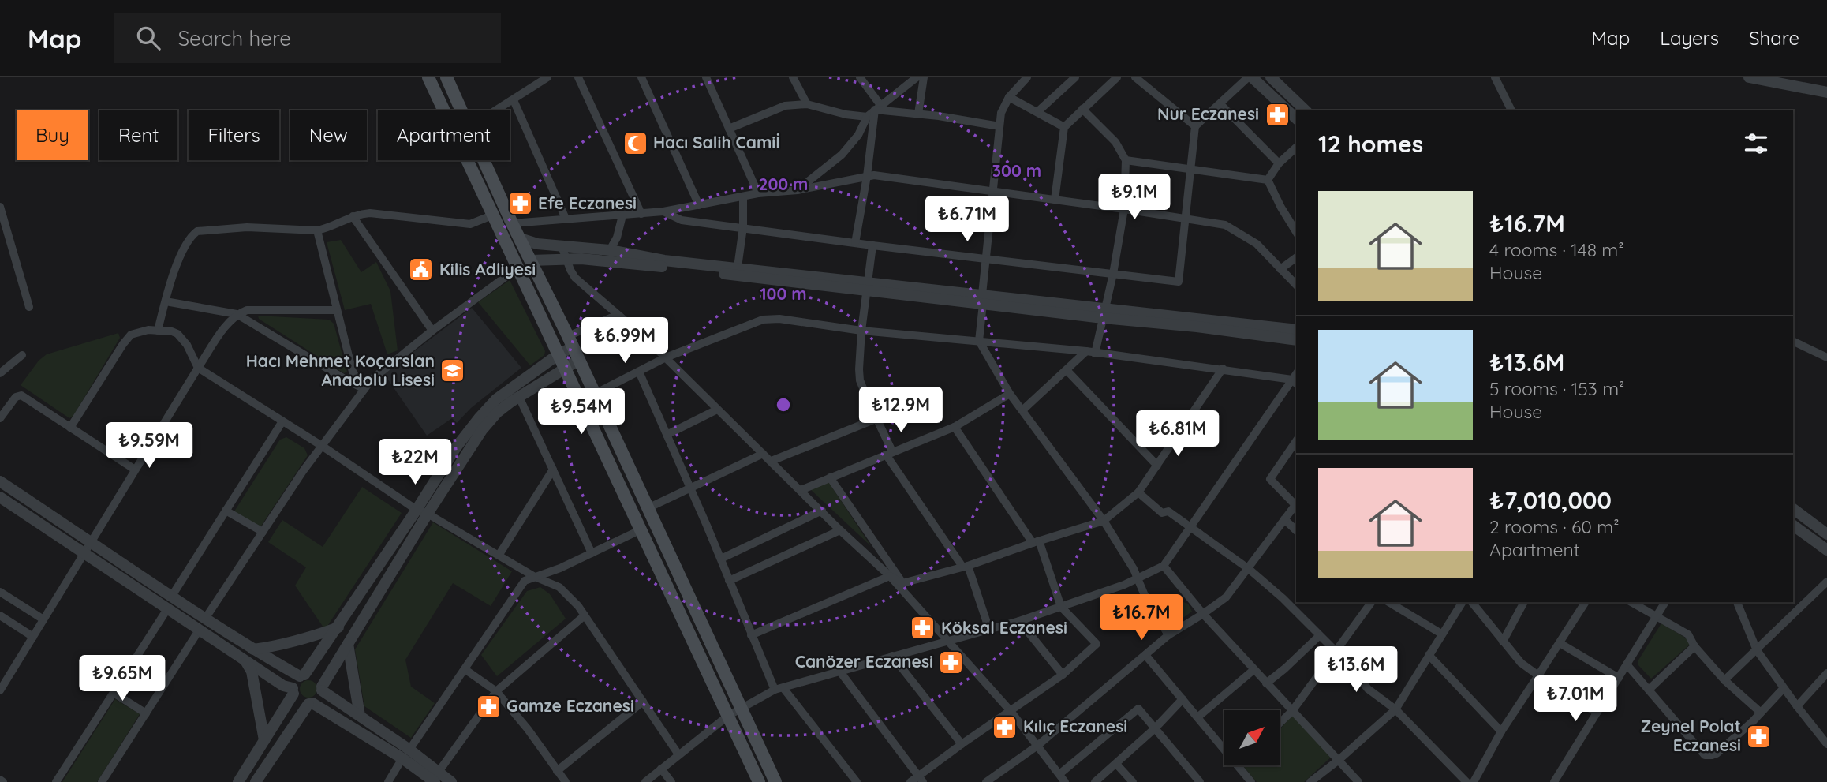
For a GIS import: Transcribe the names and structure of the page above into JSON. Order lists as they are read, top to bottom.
{
  "places": {
    "pharmacy": [
      "Nur Eczanesi",
      "Efe Eczanesi",
      "Köksal Eczanesi",
      "Canözer Eczanesi",
      "Gamze Eczanesi",
      "Kılıç Eczanesi",
      "Zeynel Polat Eczanesi"
    ],
    "mosque": ["Hacı Salih Camiİ"],
    "public building": ["Kilis Adliyesi"],
    "school or university": ["Hacı Mehmet Koçarslan Anadolu Lisesi"]
  },
  "north": "top right",
  "page": {
    "header": "Map",
    "search": "Search here",
    "nav": ["Map", "Layers", "Share"],
    "chip": [
      "Buy",
      "Rent",
      "Filters",
      "New",
      "Apartment"
    ],
    "heading": "12 homes",
    "price": [
      "₺9.1M",
      "₺6.71M",
      "₺6.99M",
      "₺12.9M",
      "₺9.54M",
      "₺6.81M",
      "₺9.59M",
      "₺22M",
      "₺16.7M",
      "₺13.6M",
      "₺9.65M",
      "₺7.01M"
    ],
    "list": [
      {
        "name": "₺16.7M",
        "note": "4 rooms · 148 m² · House"
      },
      {
        "name": "₺13.6M",
        "note": "5 rooms · 153 m² · House"
      },
      {
        "name": "₺7,010,000",
        "note": "2 rooms · 60 m² · Apartment"
      }
    ]
  },
  "rings": ["300 m", "200 m", "100 m"]
}
